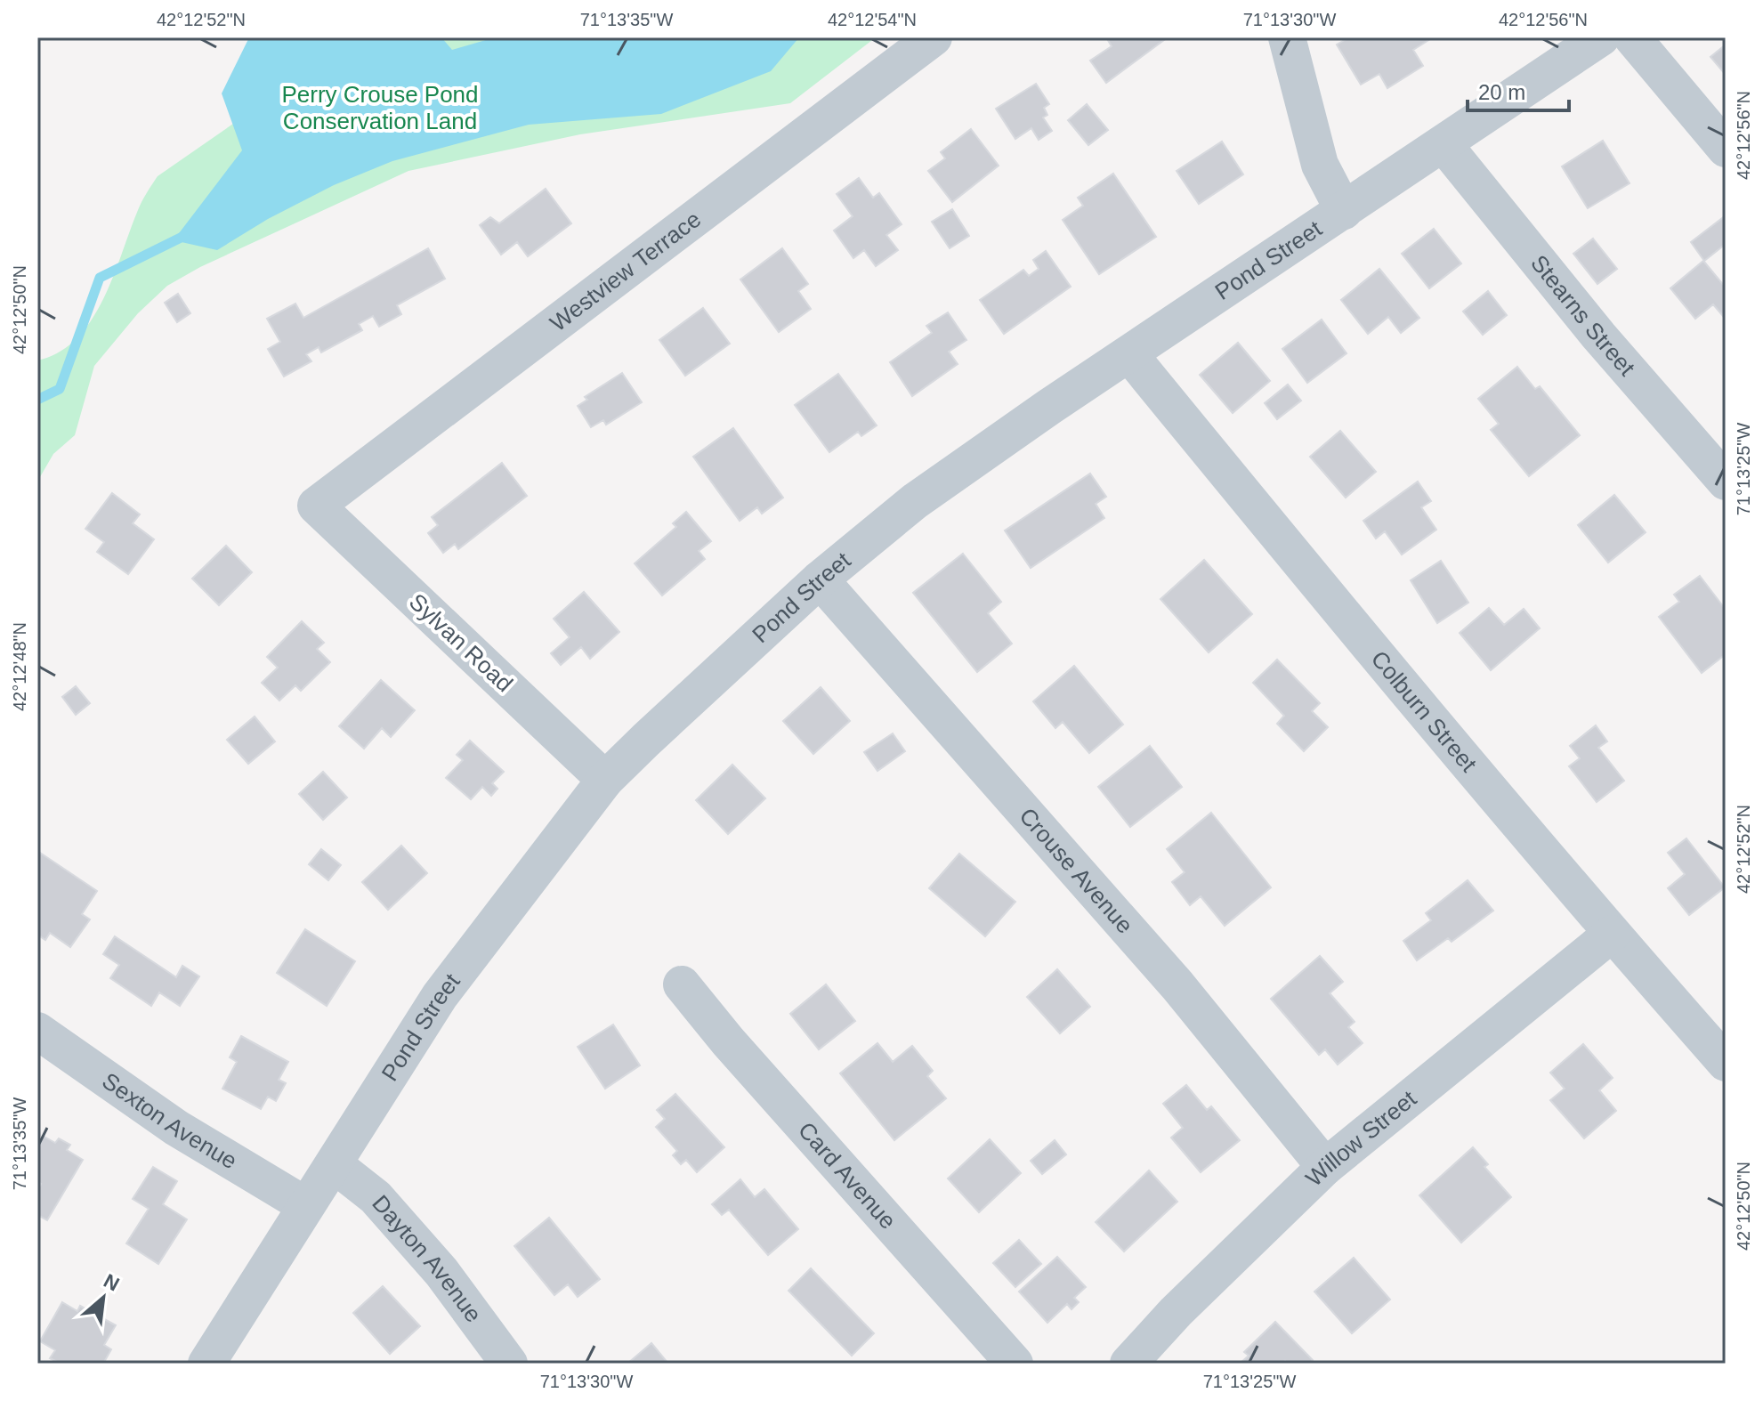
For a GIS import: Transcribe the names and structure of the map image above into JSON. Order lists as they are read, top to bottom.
{
  "streets": {
    "street": [
      "Pond Street",
      "Westview Terrace",
      "Stearns Street",
      "Sylvan Road",
      "Colburn Street",
      "Crouse Avenue",
      "Sexton Avenue",
      "Willow Street",
      "Card Avenue",
      "Dayton Avenue"
    ]
  },
  "crossings": [
    ["Pond Street", "Stearns Street"],
    ["Pond Street", "Sylvan Road"],
    ["Pond Street", "Colburn Street"],
    ["Pond Street", "Crouse Avenue"],
    ["Pond Street", "Sexton Avenue"],
    ["Pond Street", "Dayton Avenue"],
    ["Westview Terrace", "Sylvan Road"],
    ["Colburn Street", "Willow Street"],
    ["Crouse Avenue", "Willow Street"]
  ],
  "parks": ["Perry Crouse Pond Conservation Land"],
  "scale_bar": "20 m",
  "north": "top right",
  "coordinates": [
    "42°12'52\"N",
    "71°13'35\"W",
    "42°12'54\"N",
    "71°13'30\"W",
    "42°12'56\"N",
    "42°12'50\"N",
    "71°13'25\"W",
    "42°12'48\"N"
  ]
}
